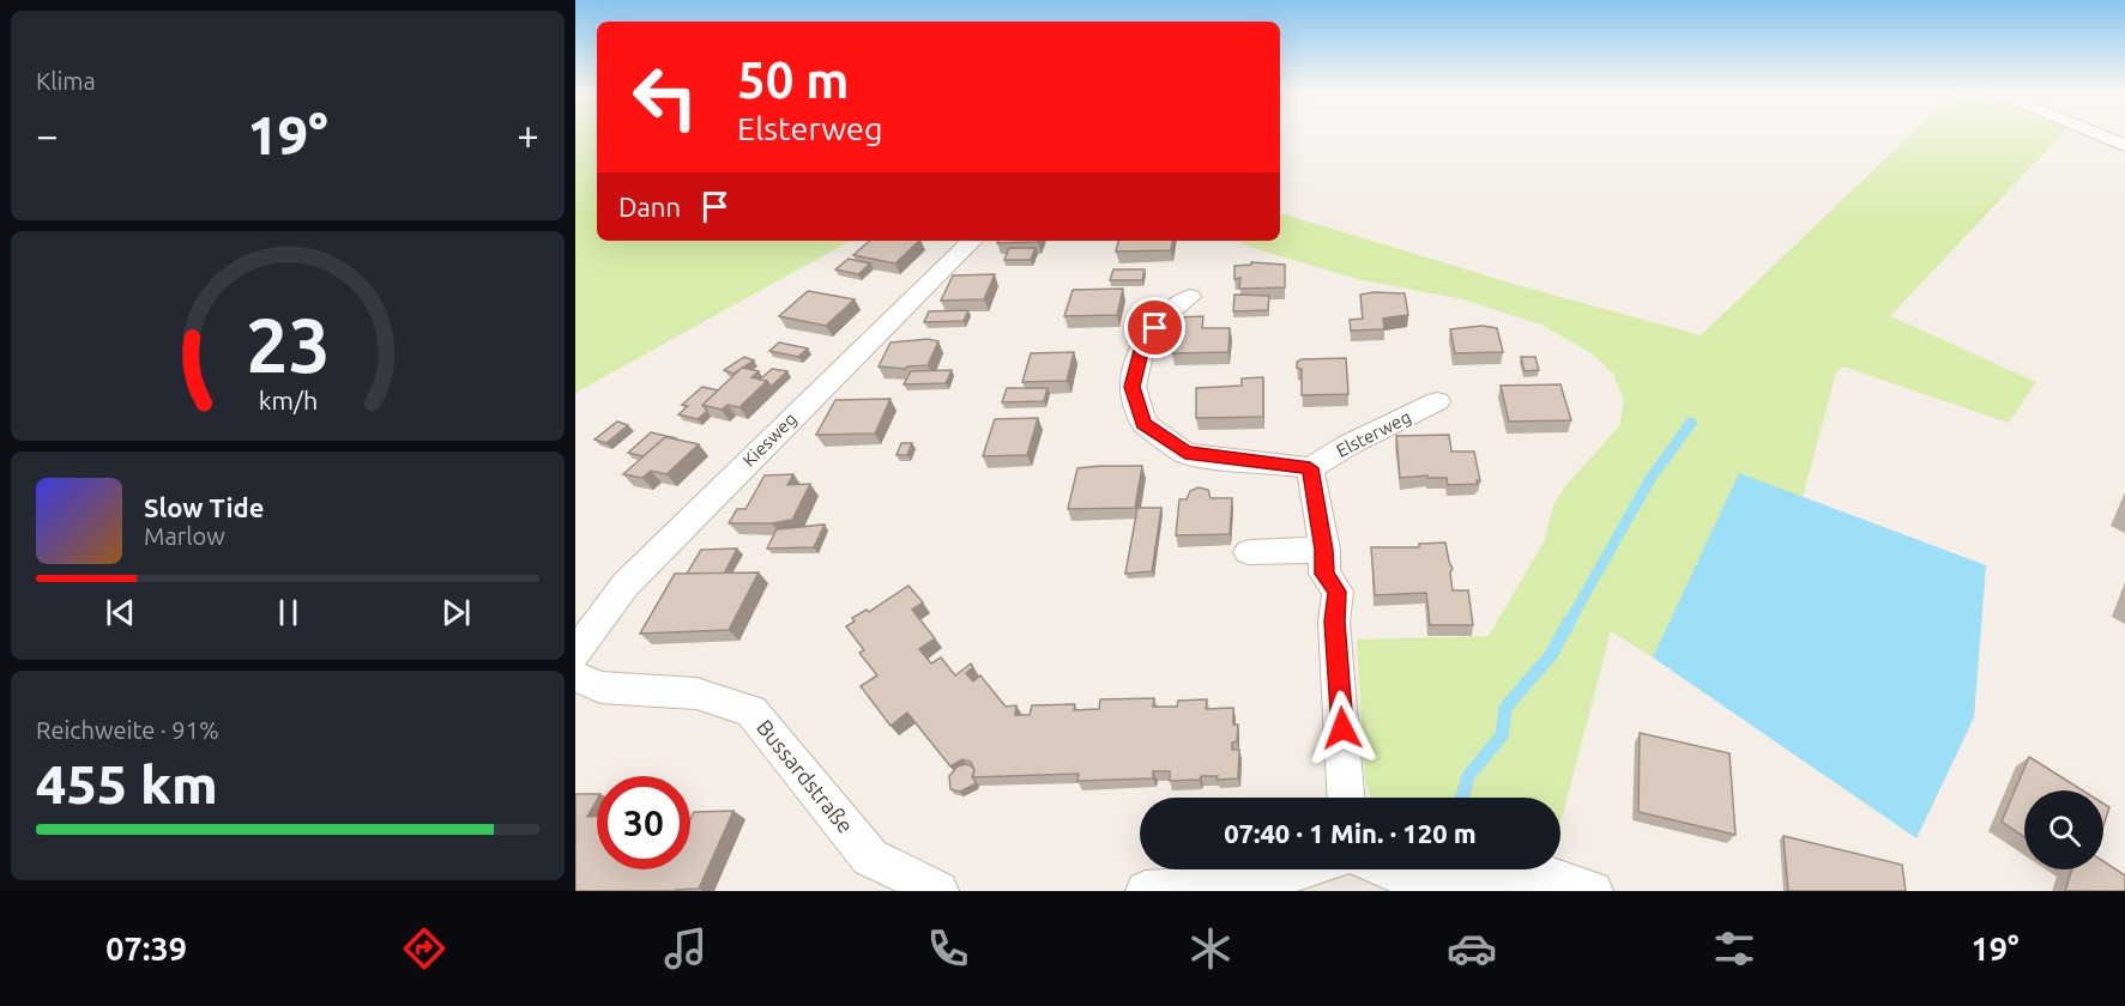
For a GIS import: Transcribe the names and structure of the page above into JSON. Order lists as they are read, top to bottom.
{
  "streets": {
    "street": ["Elsterweg", "Kiesweg", "Bussardstraße"]
  },
  "page": {
    "tile": [
      "Klima",
      ["Reichweite · 91%", "455 km"]
    ],
    "turn": ["50 m", "Elsterweg"],
    "heat": ["−", "19°", "+"],
    "then": "Dann",
    "song": ["Slow Tide", "Marlow"],
    "limit": "30",
    "trip": "07:40 · 1 Min. · 120 m",
    "tabs": ["07:39", "19°"],
    "gauge": ["23", "km/h"]
  }
}
